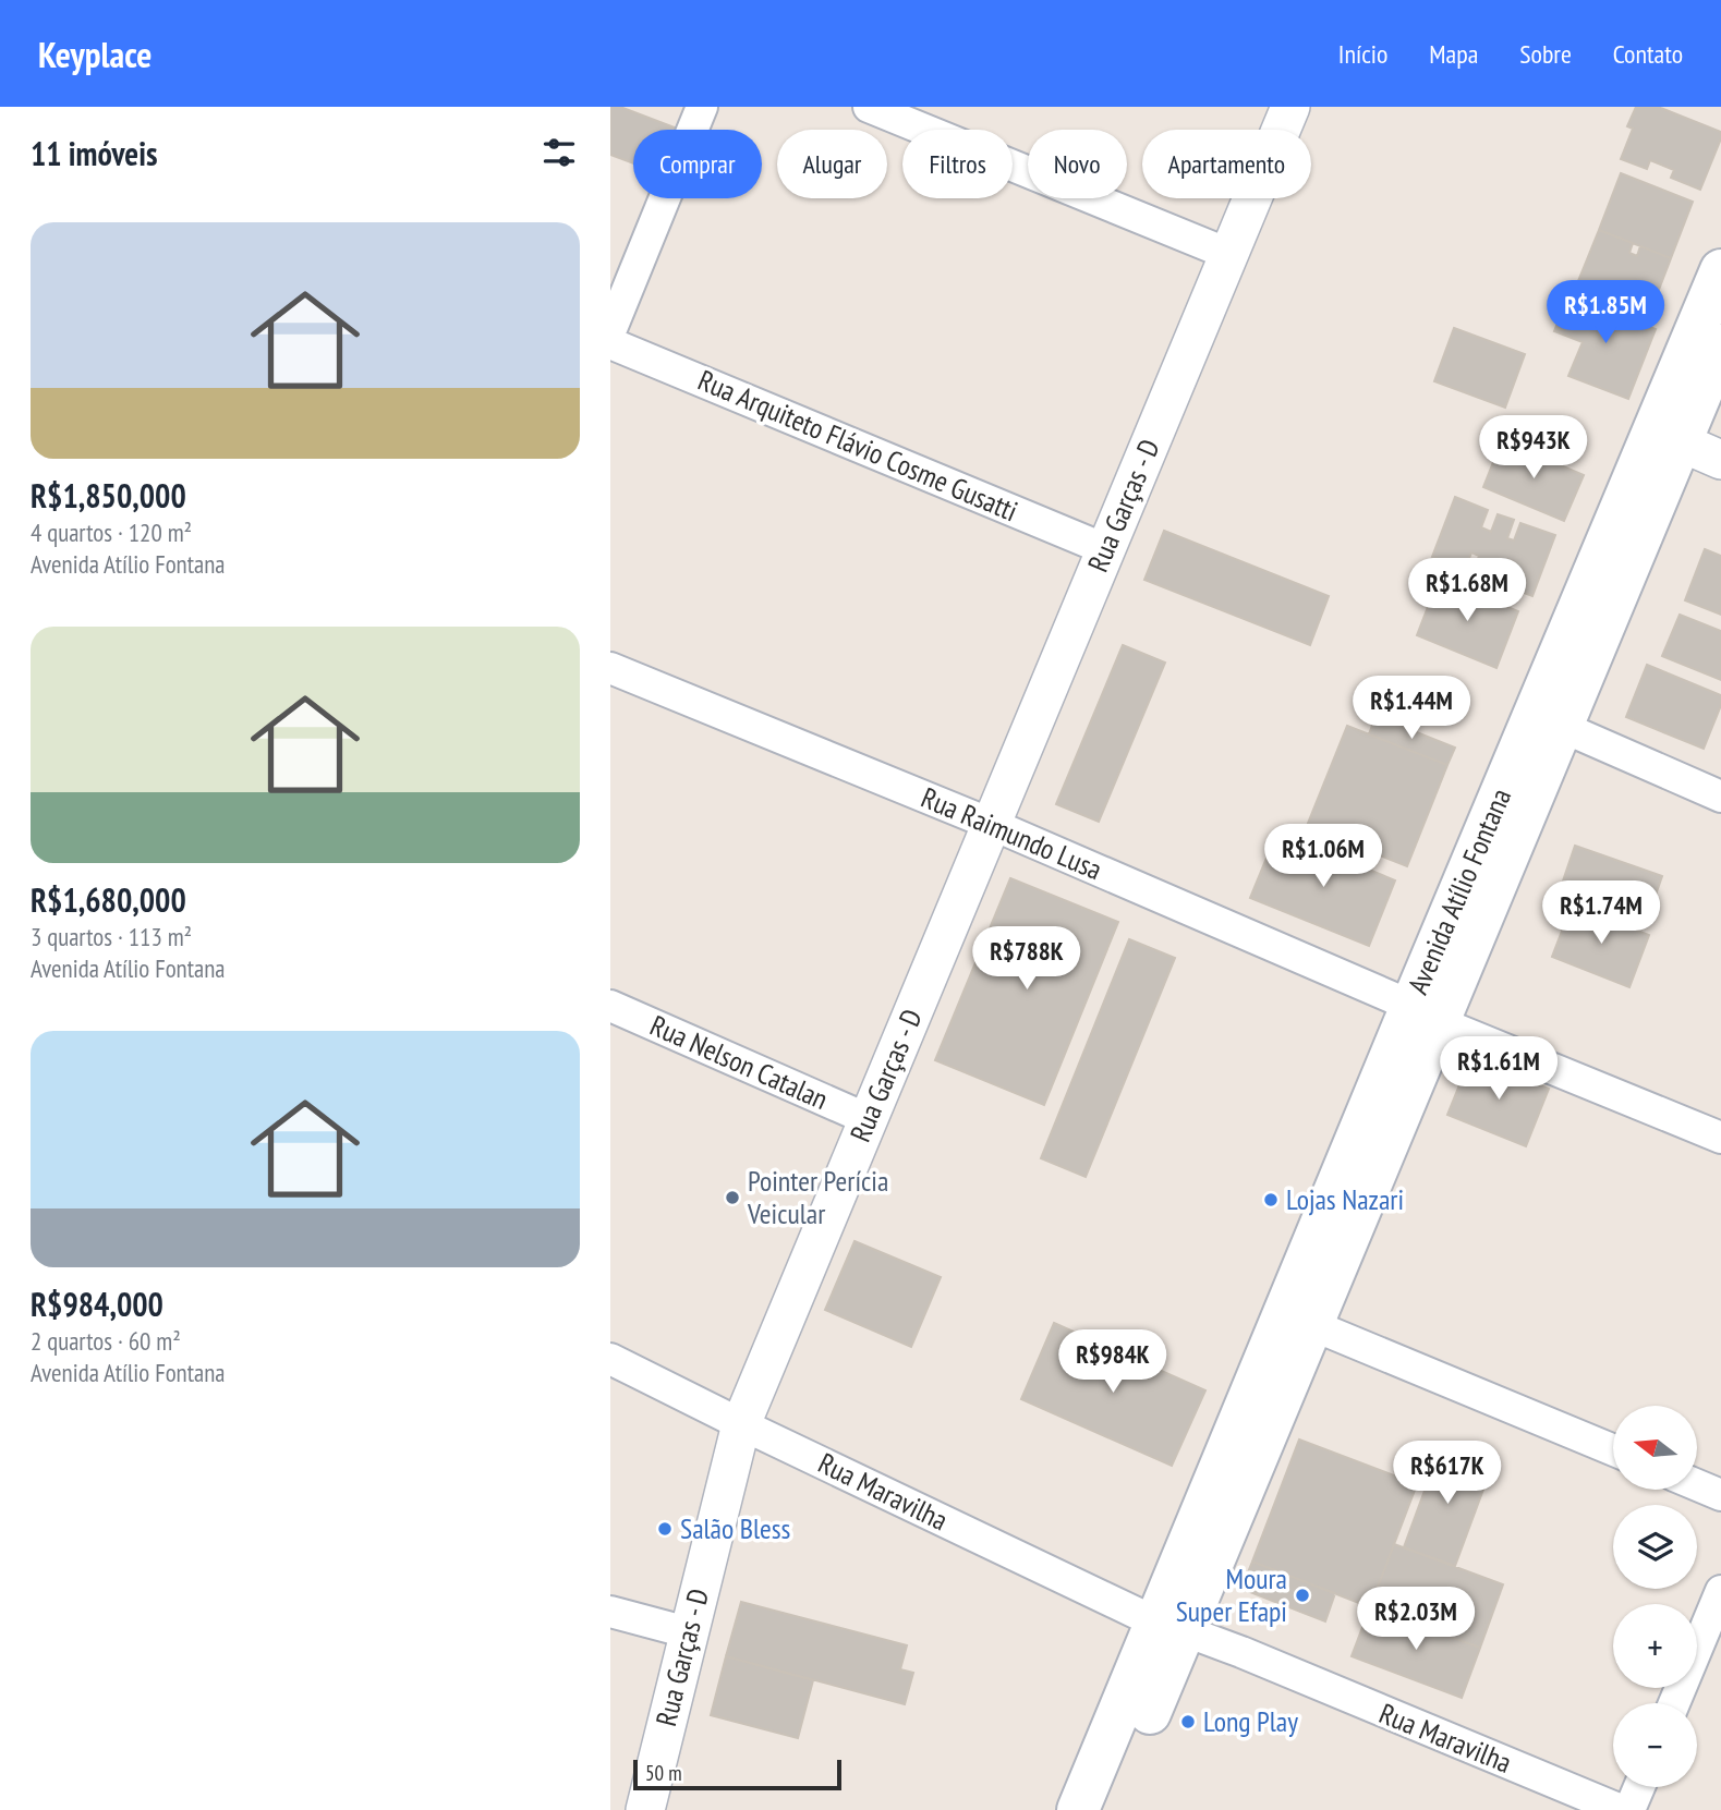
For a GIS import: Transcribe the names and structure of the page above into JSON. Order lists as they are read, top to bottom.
{
  "streets": {
    "main road": ["Avenida Atílio Fontana"],
    "street": [
      "Rua Arquiteto Flávio Cosme Gusatti",
      "Rua Garças - D",
      "Rua Raimundo Lusa",
      "Rua Nelson Catalan",
      "Rua Maravilha"
    ]
  },
  "crossings": [
    ["Rua Arquiteto Flávio Cosme Gusatti", "Rua Garças - D"],
    ["Rua Garças - D", "Rua Raimundo Lusa"],
    ["Rua Garças - D", "Rua Nelson Catalan"],
    ["Rua Garças - D", "Rua Maravilha"],
    ["Rua Raimundo Lusa", "Avenida Atílio Fontana"],
    ["Avenida Atílio Fontana", "Rua Maravilha"]
  ],
  "places": [
    "Pointer Perícia Veicular",
    "Lojas Nazari",
    "Salão Bless",
    "Moura Super Efapi",
    "Long Play"
  ],
  "scale_bar": "50 m",
  "north": "left",
  "page": {
    "header": "Keyplace",
    "nav": [
      "Início",
      "Mapa",
      "Sobre",
      "Contato"
    ],
    "heading": "11 imóveis",
    "chip": [
      "Comprar",
      "Alugar",
      "Filtros",
      "Novo",
      "Apartamento"
    ],
    "list": [
      {
        "name": "R$1,850,000",
        "note": "4 quartos · 120 m² · Avenida Atílio Fontana"
      },
      {
        "name": "R$1,680,000",
        "note": "3 quartos · 113 m² · Avenida Atílio Fontana"
      },
      {
        "name": "R$984,000",
        "note": "2 quartos · 60 m² · Avenida Atílio Fontana"
      }
    ],
    "price": [
      "R$1.85M",
      "R$943K",
      "R$1.68M",
      "R$1.44M",
      "R$1.06M",
      "R$1.74M",
      "R$788K",
      "R$1.61M",
      "R$984K",
      "R$617K",
      "R$2.03M"
    ],
    "map_buttons": ["+", "−"],
    "scale": "50 m"
  }
}
